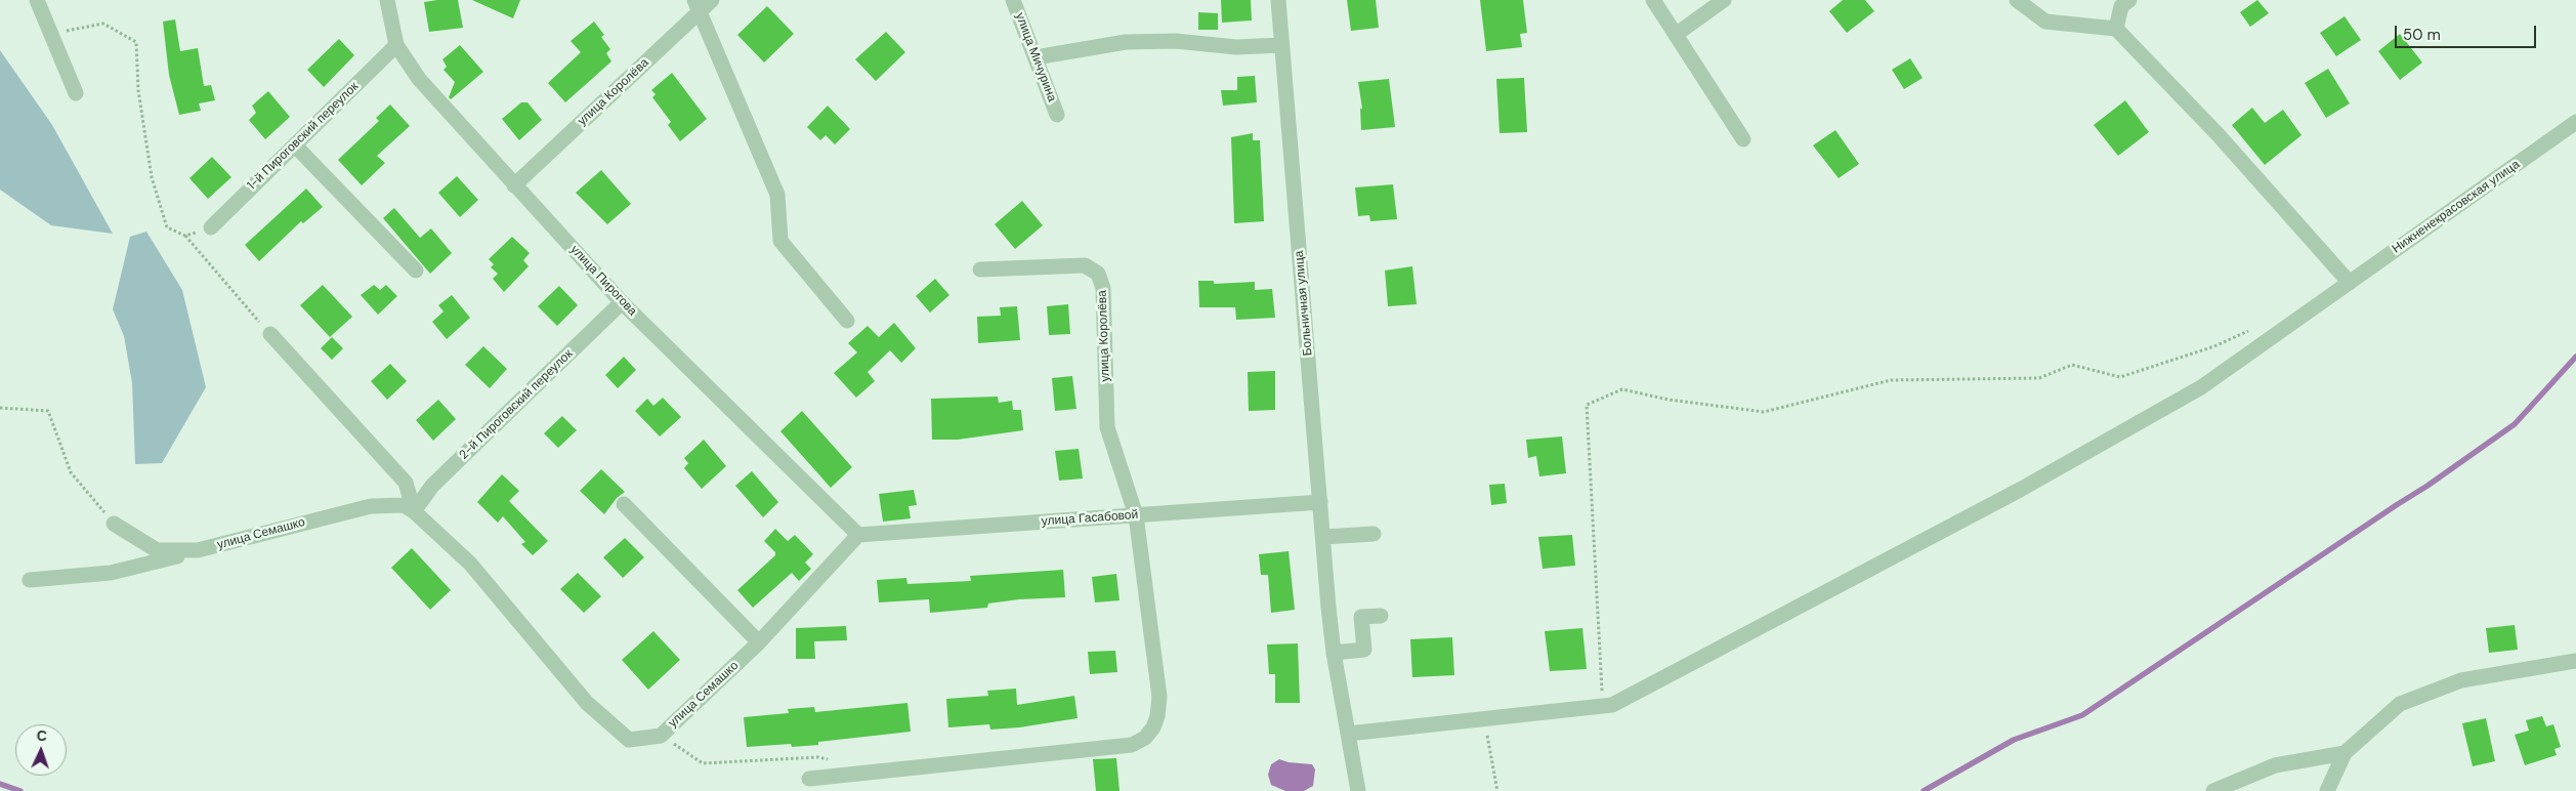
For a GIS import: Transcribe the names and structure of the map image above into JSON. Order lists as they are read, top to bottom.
{
  "streets": {
    "street": [
      "улица Мичурина",
      "улица Королёва",
      "1-й Пироговский переулок",
      "Нижненекрасовская улица",
      "улица Пирогова",
      "Больничная улица",
      "2-й Пироговский переулок",
      "улица Гасабовой",
      "улица Семашко"
    ]
  },
  "crossings": [
    ["улица Королёва", "улица Пирогова"],
    ["улица Королёва", "улица Гасабовой"],
    ["1-й Пироговский переулок", "улица Пирогова"],
    ["Нижненекрасовская улица", "Больничная улица"],
    ["улица Пирогова", "2-й Пироговский переулок"],
    ["улица Пирогова", "улица Гасабовой"],
    ["улица Пирогова", "улица Семашко"],
    ["Больничная улица", "улица Гасабовой"],
    ["2-й Пироговский переулок", "улица Семашко"],
    ["улица Гасабовой", "улица Семашко"]
  ],
  "scale_bar": "50 m",
  "north": "top"
}
